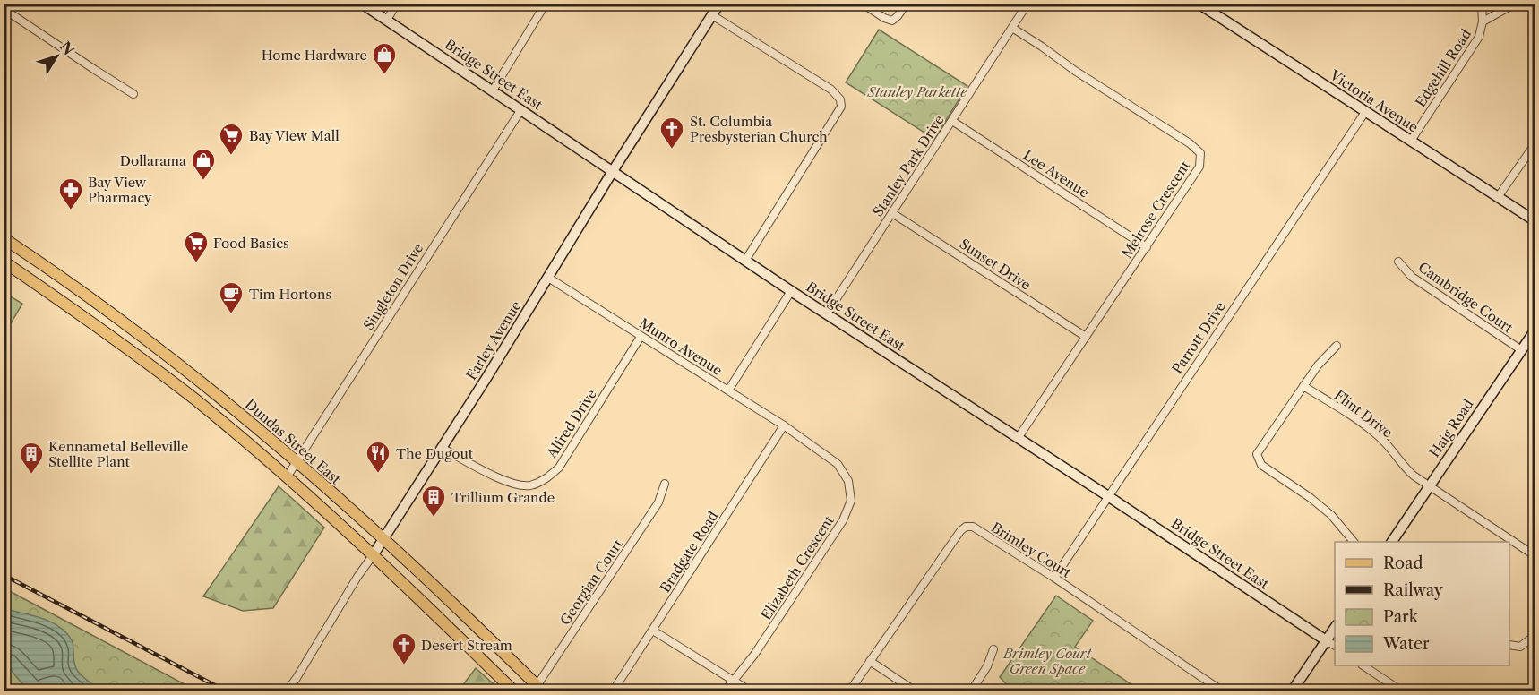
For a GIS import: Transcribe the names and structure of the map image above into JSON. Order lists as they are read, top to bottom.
{
  "streets": {
    "main road": ["Dundas Street East"],
    "street": [
      "Edgehill Road",
      "Bridge Street East",
      "Victoria Avenue",
      "Stanley Park Drive",
      "Lee Avenue",
      "Melrose Crescent",
      "Sunset Drive",
      "Singleton Drive",
      "Cambridge Court",
      "Parrott Drive",
      "Farley Avenue",
      "Munro Avenue",
      "Flint Drive",
      "Alfred Drive",
      "Haig Road",
      "Brimley Court",
      "Bradgate Road",
      "Elizabeth Crescent",
      "Georgian Court"
    ]
  },
  "crossings": [
    ["Edgehill Road", "Victoria Avenue"],
    ["Bridge Street East", "Stanley Park Drive"],
    ["Bridge Street East", "Melrose Crescent"],
    ["Bridge Street East", "Singleton Drive"],
    ["Bridge Street East", "Parrott Drive"],
    ["Bridge Street East", "Farley Avenue"],
    ["Bridge Street East", "Munro Avenue"],
    ["Victoria Avenue", "Parrott Drive"],
    ["Stanley Park Drive", "Lee Avenue"],
    ["Stanley Park Drive", "Melrose Crescent"],
    ["Stanley Park Drive", "Sunset Drive"],
    ["Lee Avenue", "Melrose Crescent"],
    ["Melrose Crescent", "Sunset Drive"],
    ["Singleton Drive", "Dundas Street East"],
    ["Cambridge Court", "Haig Road"],
    ["Parrott Drive", "Brimley Court"],
    ["Farley Avenue", "Munro Avenue"],
    ["Farley Avenue", "Alfred Drive"],
    ["Farley Avenue", "Dundas Street East"],
    ["Munro Avenue", "Alfred Drive"],
    ["Munro Avenue", "Elizabeth Crescent"],
    ["Flint Drive", "Haig Road"],
    ["Dundas Street East", "Georgian Court"],
    ["Bradgate Road", "Elizabeth Crescent"]
  ],
  "parks": ["Stanley Parkette", "Brimley Court Green Space"],
  "places": {
    "shop": ["Home Hardware", "Dollarama"],
    "church": ["St. Columbia Presbysterian Church", "Desert Stream"],
    "supermarket": ["Bay View Mall", "Food Basics"],
    "pharmacy": ["Bay View Pharmacy"],
    "cafe": ["Tim Hortons"],
    "restaurant": ["The Dugout"],
    "building": ["Kennametal Belleville Stellite Plant", "Trillium Grande"]
  },
  "legend": [
    "Road",
    "Railway",
    "Park",
    "Water"
  ],
  "north": "top right"
}
